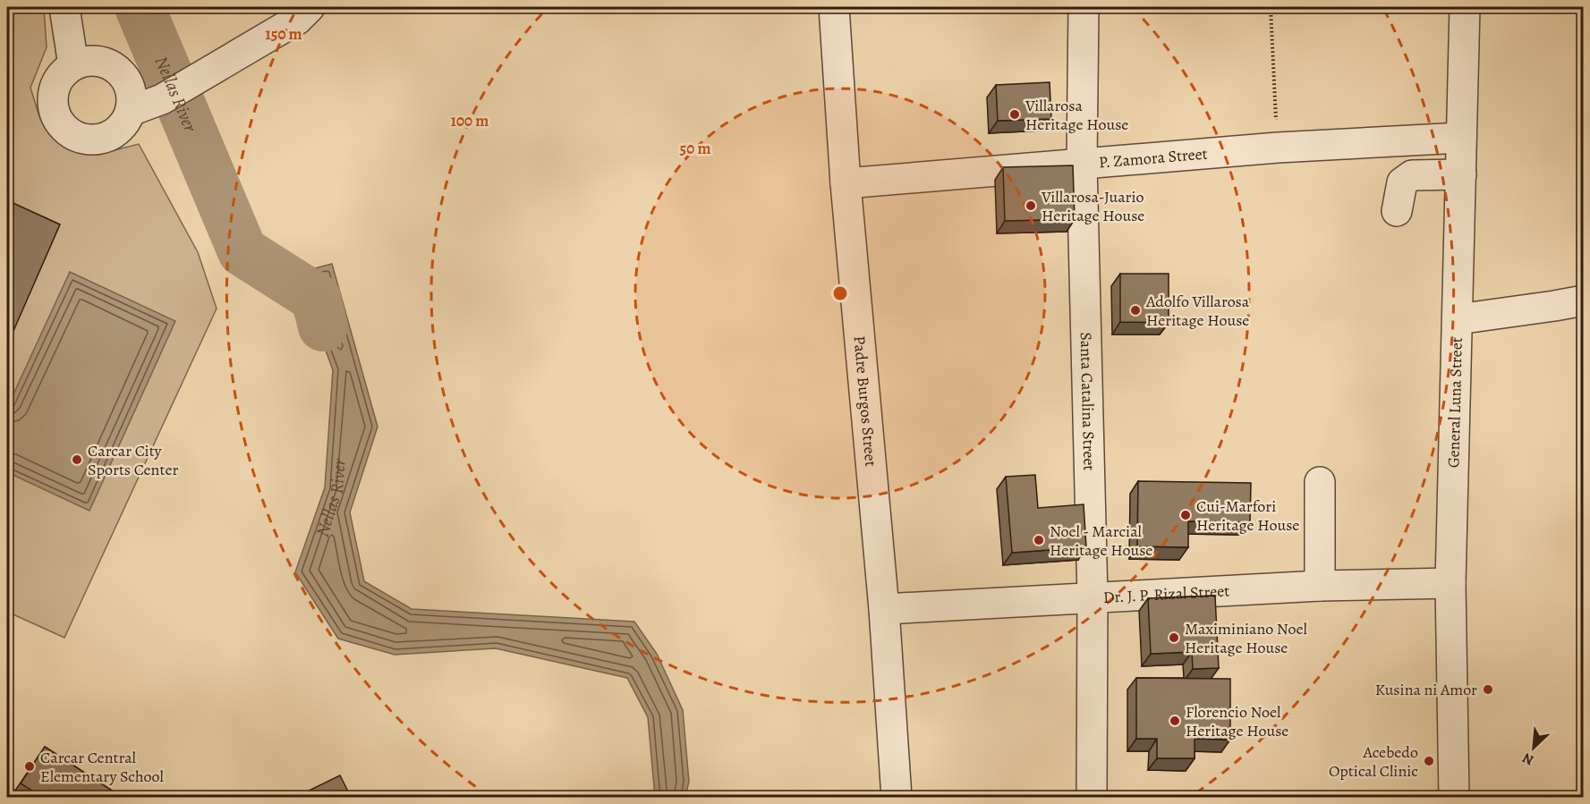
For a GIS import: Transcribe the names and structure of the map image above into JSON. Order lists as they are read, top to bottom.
{
  "streets": {
    "street": [
      "P. Zamora Street",
      "Padre Burgos Street",
      "Santa Catalina Street",
      "General Luna Street",
      "Dr. J. P. Rizal Street"
    ]
  },
  "crossings": [
    ["P. Zamora Street", "Padre Burgos Street"],
    ["P. Zamora Street", "Santa Catalina Street"],
    ["P. Zamora Street", "General Luna Street"],
    ["Padre Burgos Street", "Dr. J. P. Rizal Street"],
    ["Santa Catalina Street", "Dr. J. P. Rizal Street"],
    ["General Luna Street", "Dr. J. P. Rizal Street"]
  ],
  "water": ["Nellas River"],
  "places": [
    "Villarosa Heritage House",
    "Villarosa-Juario Heritage House",
    "Adolfo Villarosa Heritage House",
    "Carcar City Sports Center",
    "Cui-Marfori Heritage House",
    "Noel - Marcial Heritage House",
    "Maximiniano Noel Heritage House",
    "Kusina ni Amor",
    "Florencio Noel Heritage House",
    "Acebedo Optical Clinic",
    "Carcar Central Elementary School"
  ],
  "north": "bottom left",
  "rings": ["150 m", "100 m", "50 m"]
}
